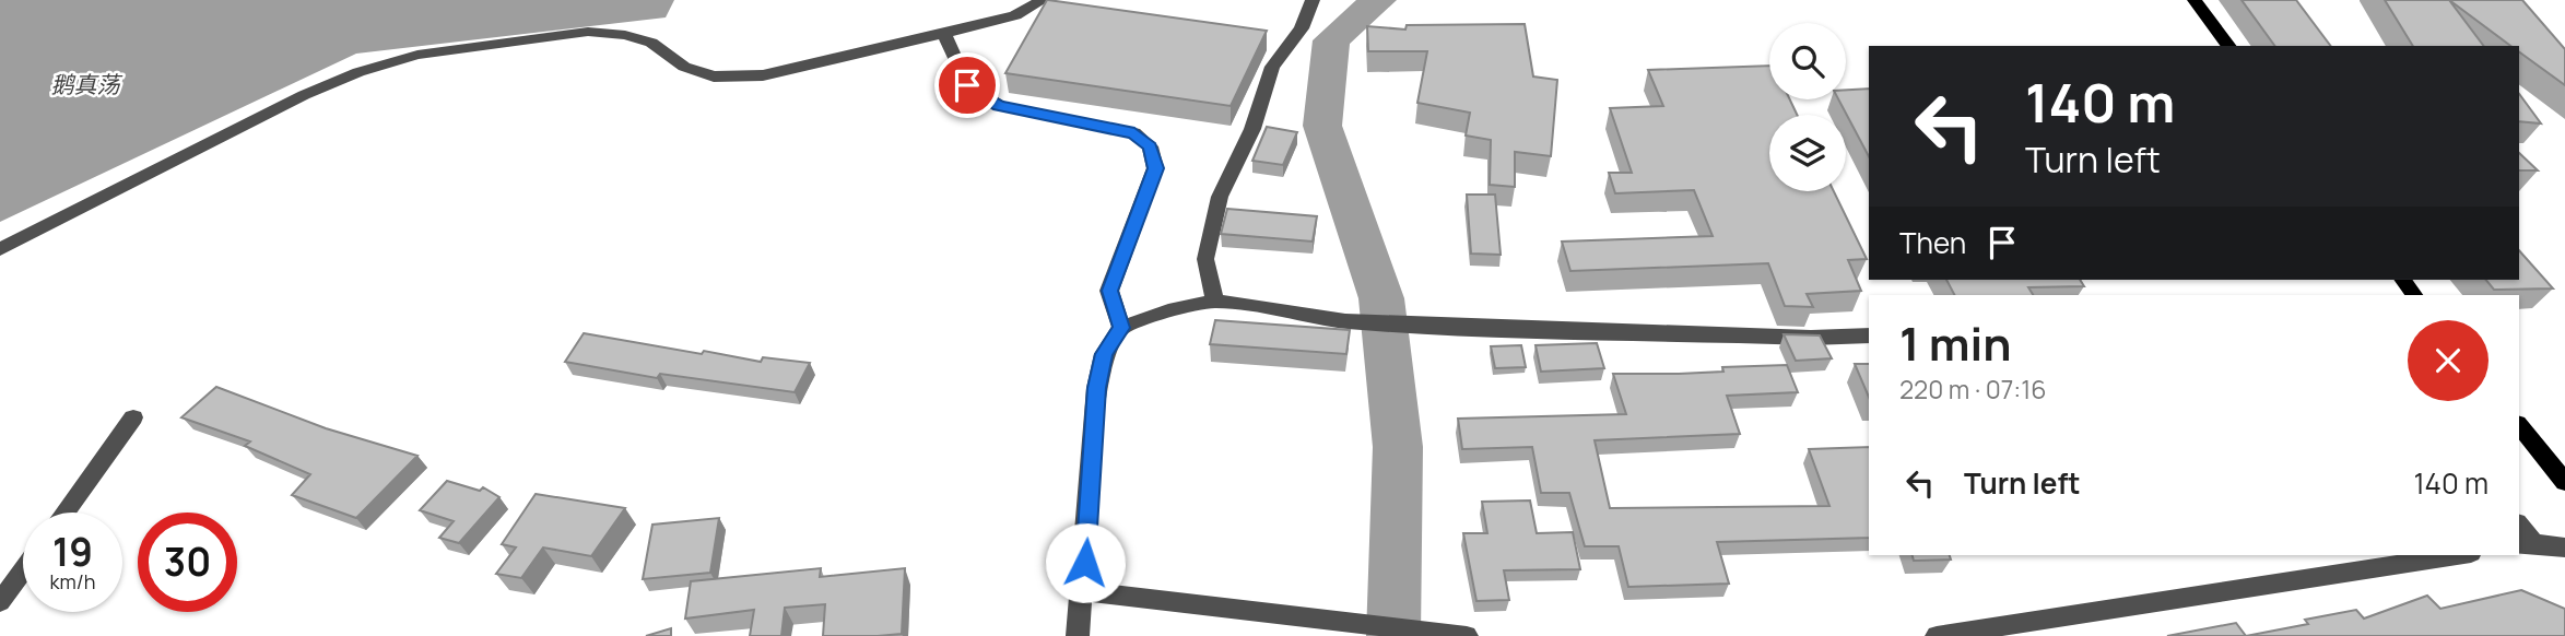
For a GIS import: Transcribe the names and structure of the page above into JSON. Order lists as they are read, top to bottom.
{
  "water": ["鹅真荡"],
  "page": {
    "turn": ["140 m", "Turn left"],
    "then": "Then",
    "heading": ["1 min", "220 m · 07:16"],
    "list": [
      {
        "name": "Turn left",
        "value": "140 m"
      }
    ],
    "speed": "19 km/h",
    "limit": "30"
  }
}
